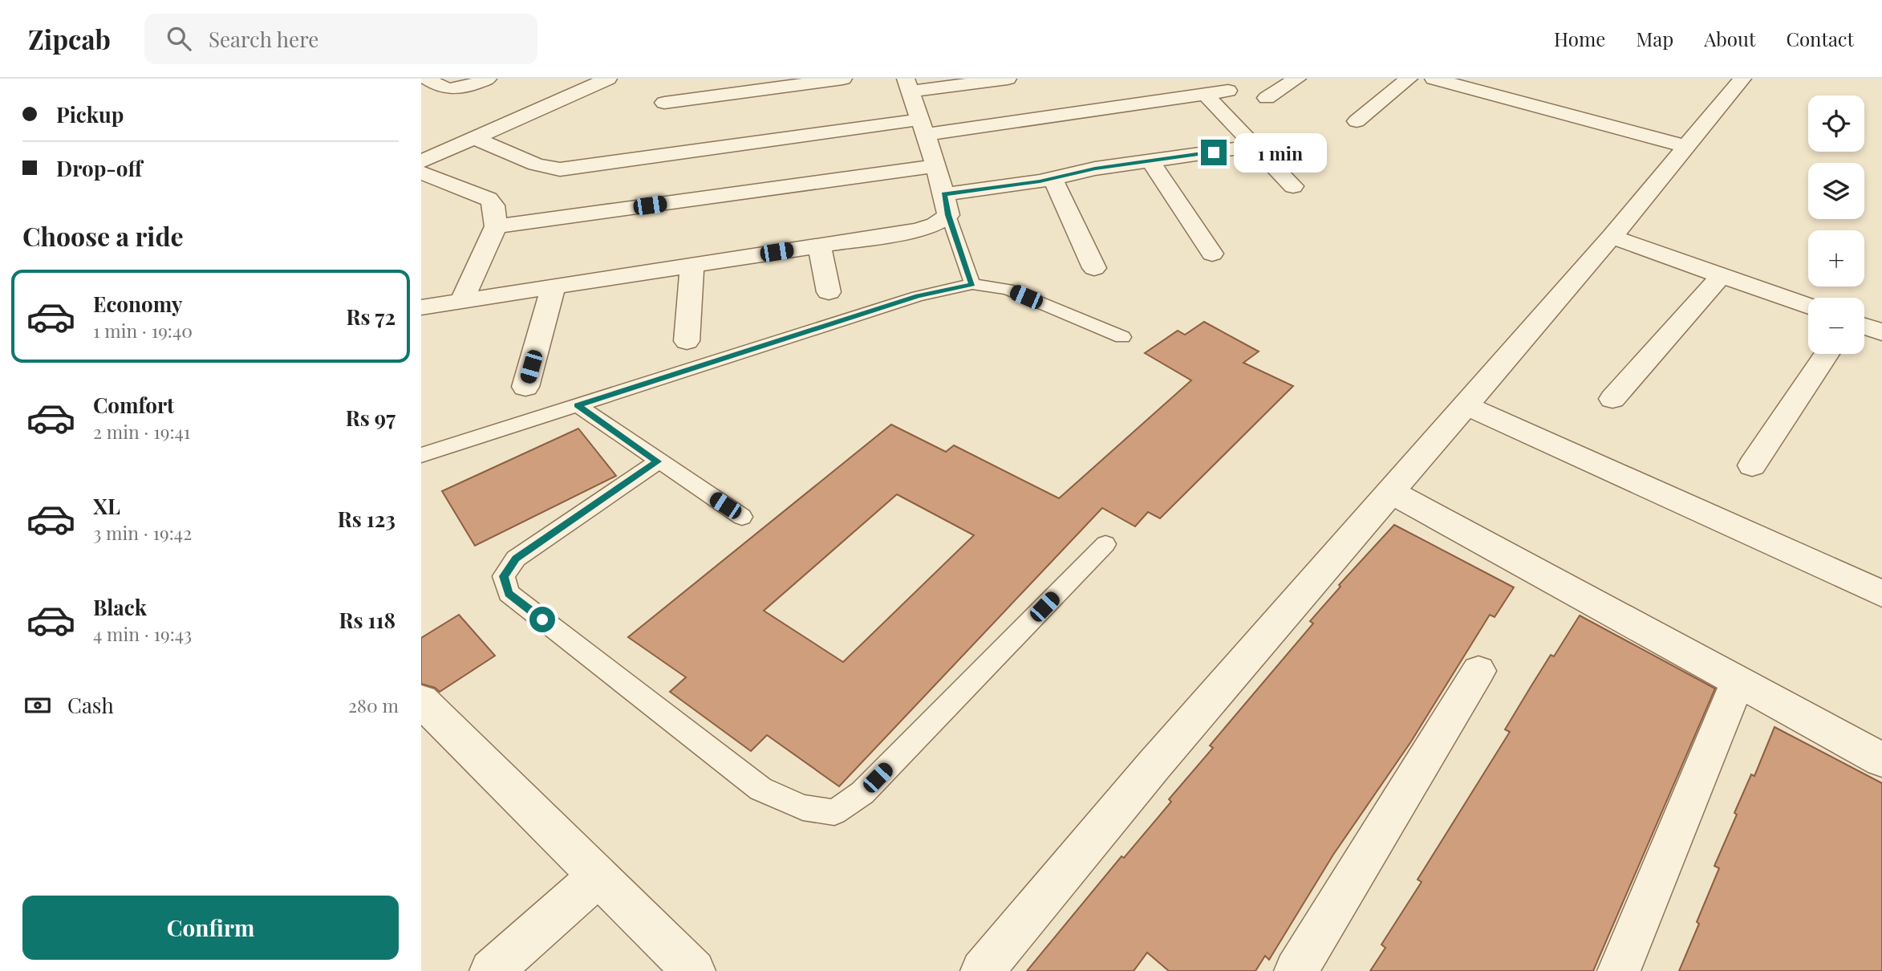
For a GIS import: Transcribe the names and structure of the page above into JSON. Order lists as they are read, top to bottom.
{
  "page": {
    "header": "Zipcab",
    "search": "Search here",
    "nav": [
      "Home",
      "Map",
      "About",
      "Contact"
    ],
    "banner": ["Pickup", "Drop-off"],
    "map_buttons": ["+", "−"],
    "bubble": "1 min",
    "heading": "Choose a ride",
    "list": [
      {
        "name": "Economy",
        "note": "1 min · 19:40",
        "value": "Rs 72"
      },
      {
        "name": "Comfort",
        "note": "2 min · 19:41",
        "value": "Rs 97"
      },
      {
        "name": "XL",
        "note": "3 min · 19:42",
        "value": "Rs 123"
      },
      {
        "name": "Black",
        "note": "4 min · 19:43",
        "value": "Rs 118"
      }
    ],
    "pay": ["Cash", "280 m"],
    "buttons": "Confirm"
  }
}
